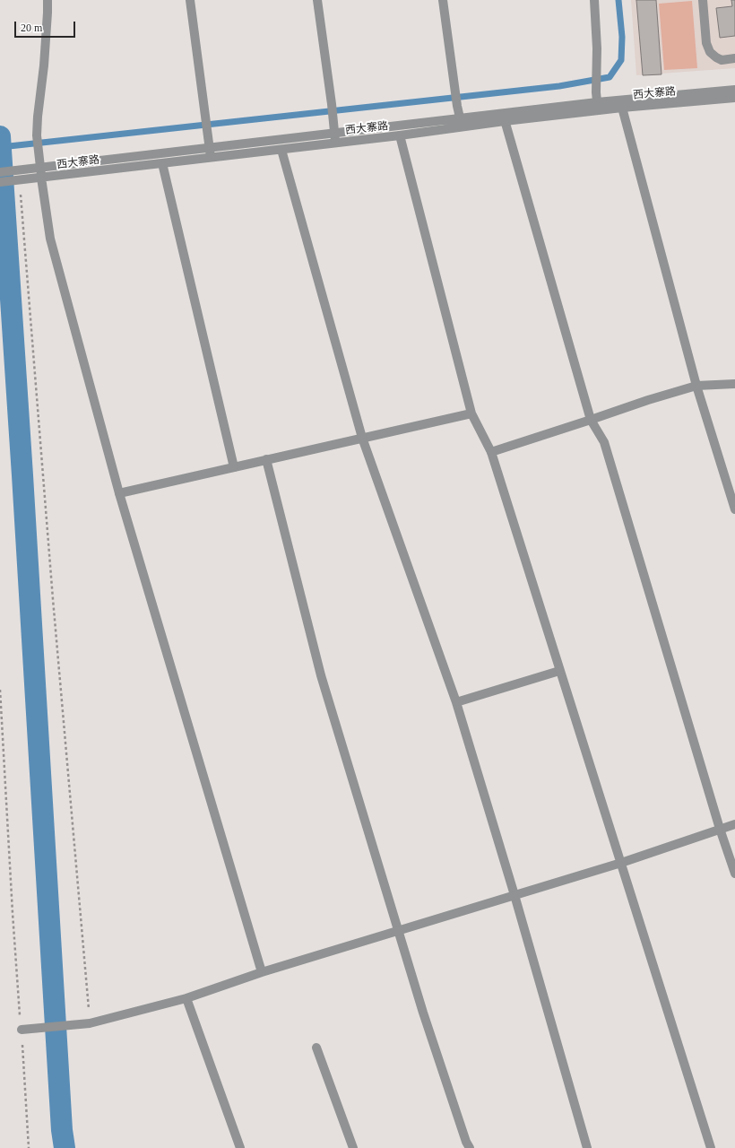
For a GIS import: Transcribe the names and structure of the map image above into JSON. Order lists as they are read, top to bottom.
{
  "streets": {
    "street": ["西大寨路"]
  },
  "scale_bar": "20 m"
}
